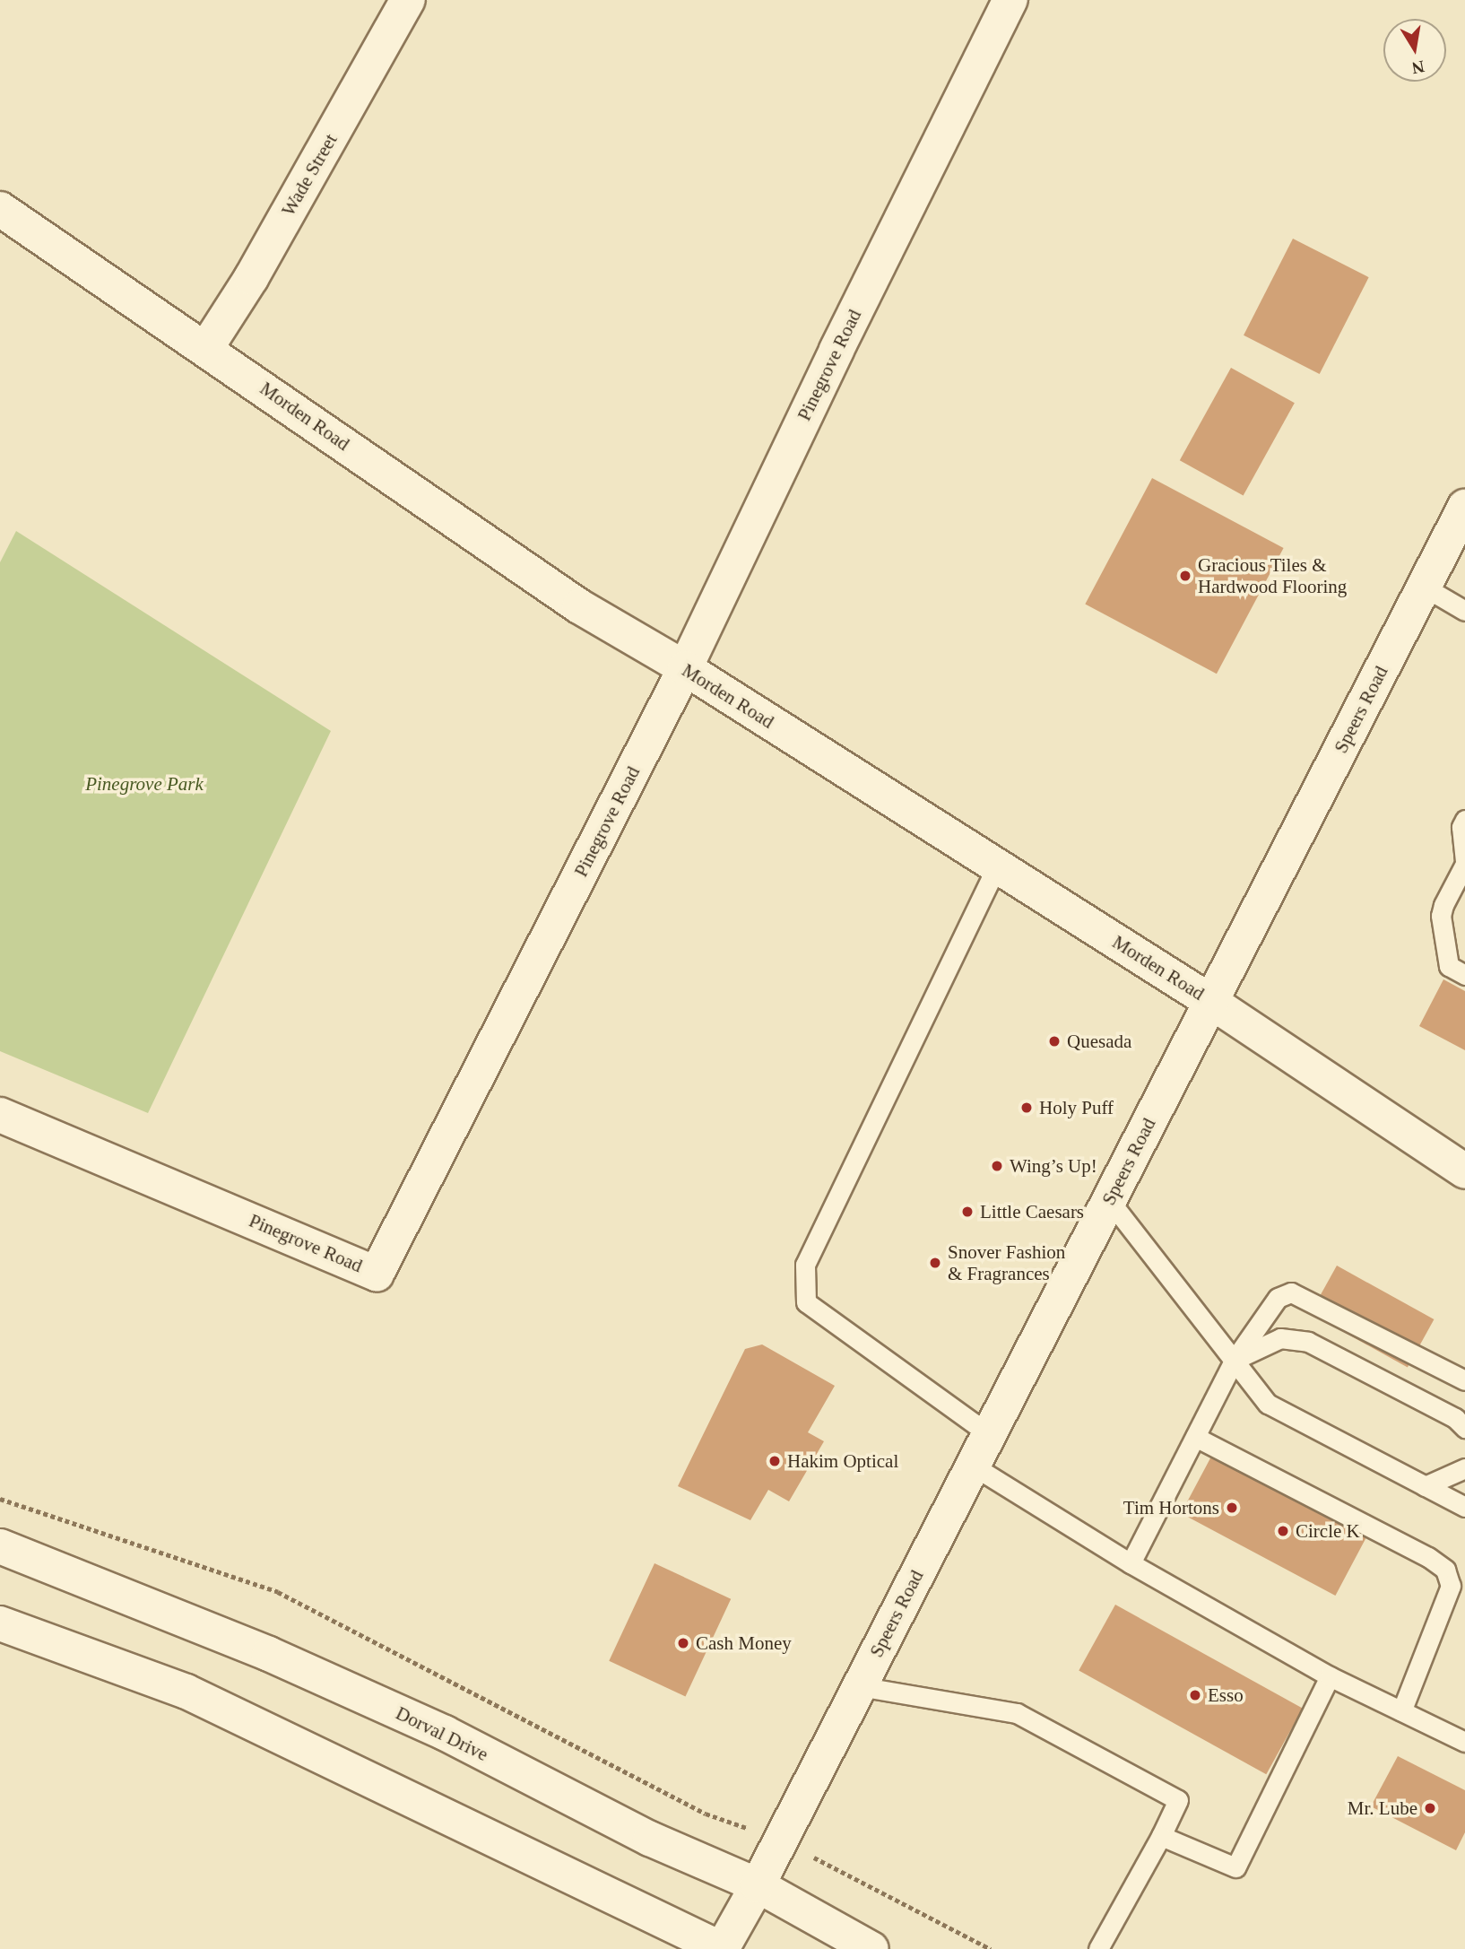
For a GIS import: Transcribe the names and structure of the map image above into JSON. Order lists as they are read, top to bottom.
{
  "streets": {
    "street": [
      "Wade Street",
      "Pinegrove Road",
      "Morden Road",
      "Speers Road",
      "Dorval Drive"
    ]
  },
  "crossings": [
    ["Wade Street", "Morden Road"],
    ["Pinegrove Road", "Morden Road"],
    ["Morden Road", "Speers Road"],
    ["Speers Road", "Dorval Drive"]
  ],
  "parks": ["Pinegrove Park"],
  "places": [
    "Gracious Tiles & Hardwood Flooring",
    "Quesada",
    "Holy Puff",
    "Wing’s Up!",
    "Little Caesars",
    "Snover Fashion & Fragrances",
    "Hakim Optical",
    "Tim Hortons",
    "Circle K",
    "Cash Money",
    "Esso",
    "Mr. Lube"
  ],
  "north": "bottom"
}
